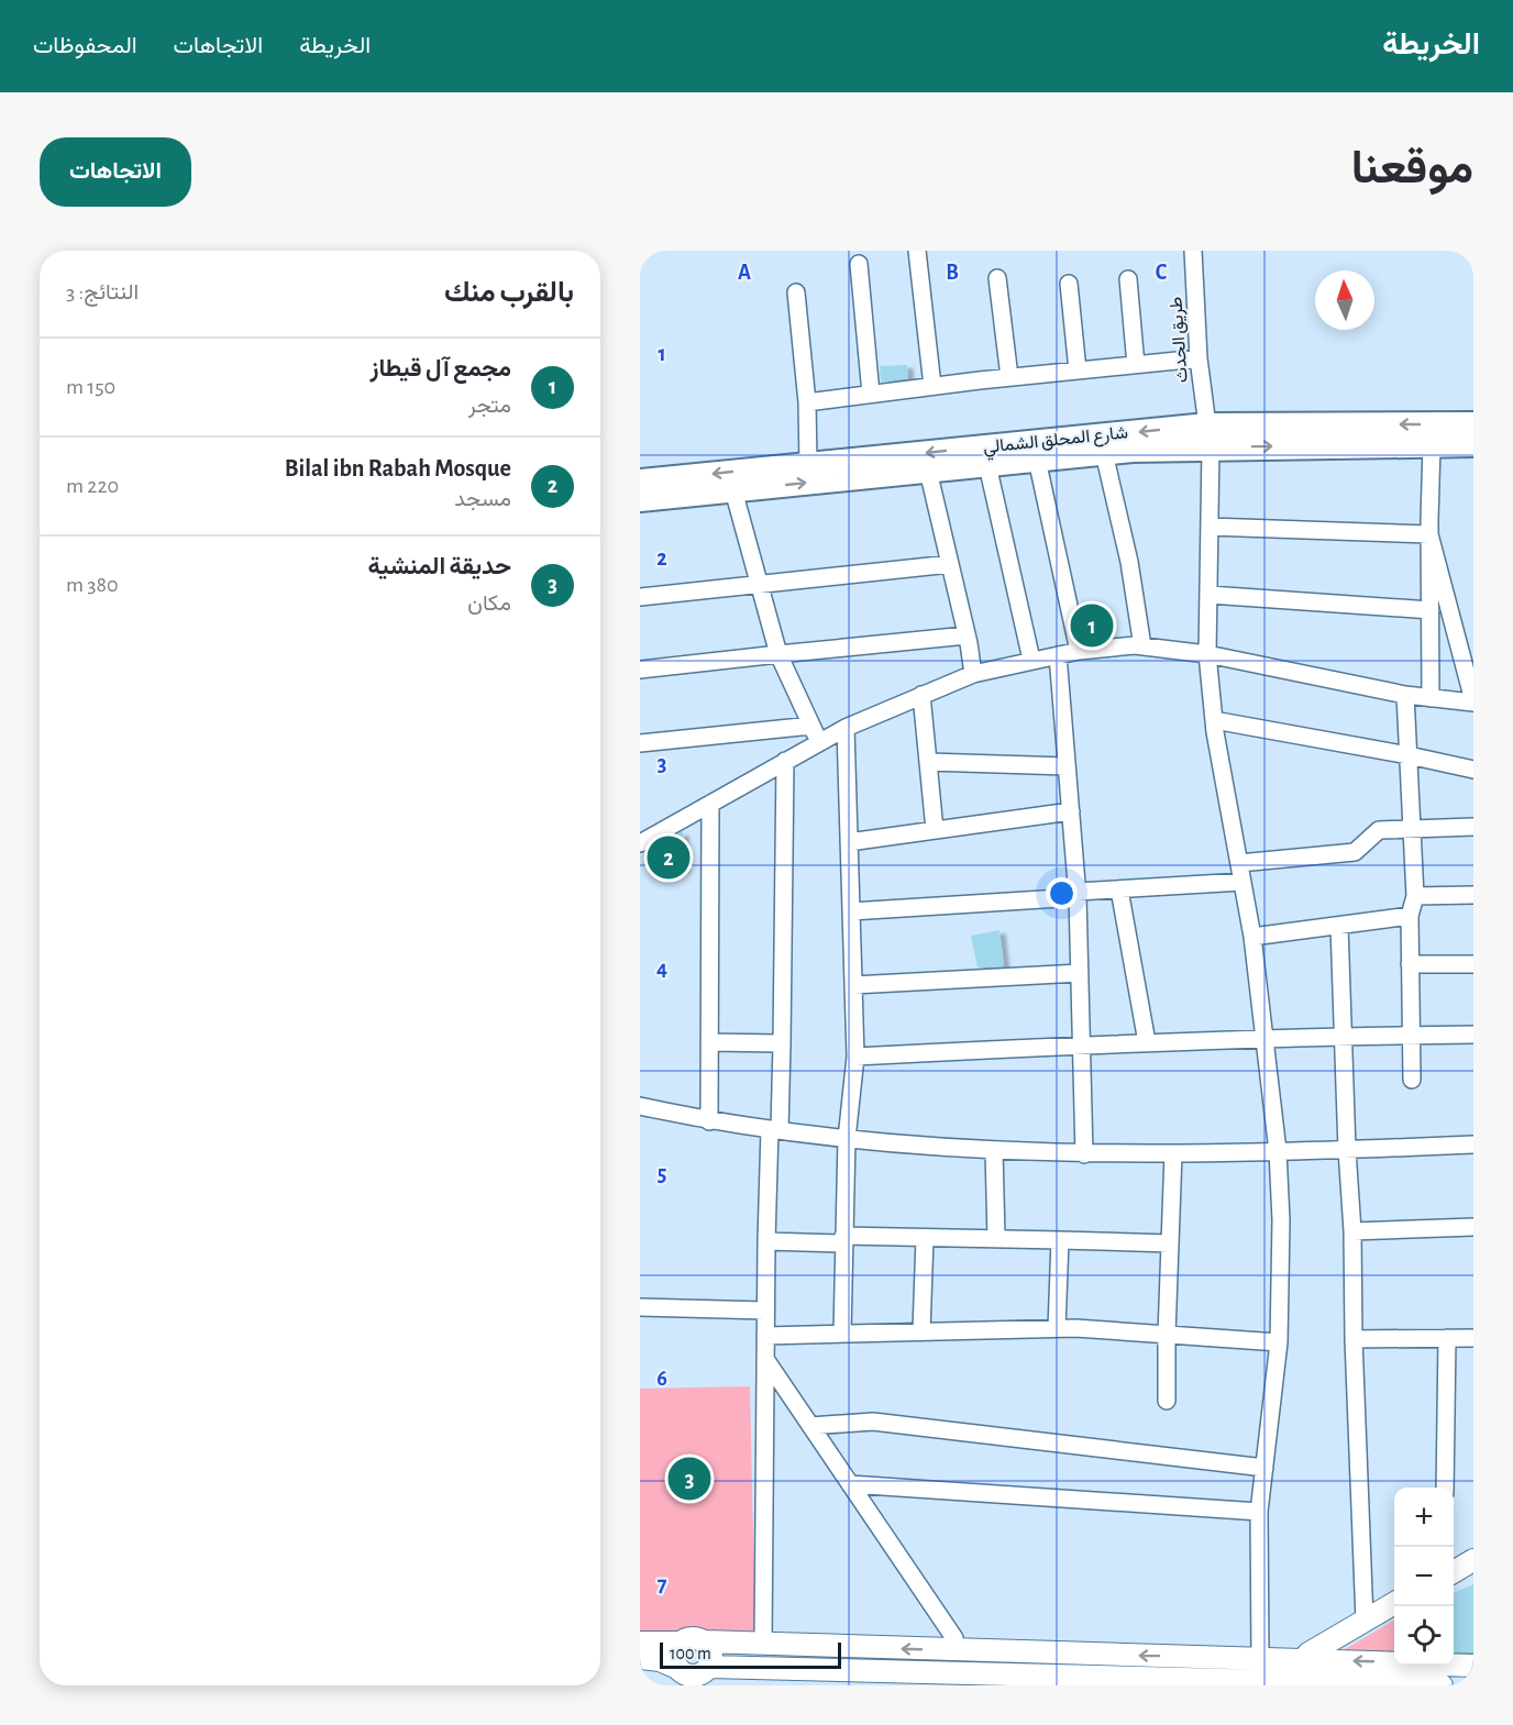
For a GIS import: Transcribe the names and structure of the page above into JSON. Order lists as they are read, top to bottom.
{
  "streets": {
    "highway": ["شارع المحلق الشمالي"],
    "street": ["طريق الحدث"]
  },
  "crossings": [
    ["طريق الحدث", "شارع المحلق الشمالي"]
  ],
  "scale_bar": "100 m",
  "north": "top",
  "page": {
    "header": "الخريطة",
    "nav": ["الخريطة", "الاتجاهات", "المحفوظات"],
    "title": "موقعنا",
    "buttons": "الاتجاهات",
    "heading": ["بالقرب منك", "النتائج: 3"],
    "list": [
      {
        "mark": "1",
        "name": "مجمع آل قيطاز",
        "note": "متجر",
        "value": "150 m"
      },
      {
        "mark": "2",
        "name": "Bilal ibn Rabah Mosque",
        "note": "مسجد",
        "value": "220 m"
      },
      {
        "mark": "3",
        "name": "حديقة المنشية",
        "note": "مكان",
        "value": "380 m"
      }
    ],
    "pins": ["1", "2", "3"],
    "map_buttons": ["+", "−"],
    "scale": "100 m"
  },
  "grid": {
    "columns": ["A", "B", "C"],
    "rows": [
      "1",
      "2",
      "3",
      "4",
      "5",
      "6",
      "7"
    ]
  }
}
